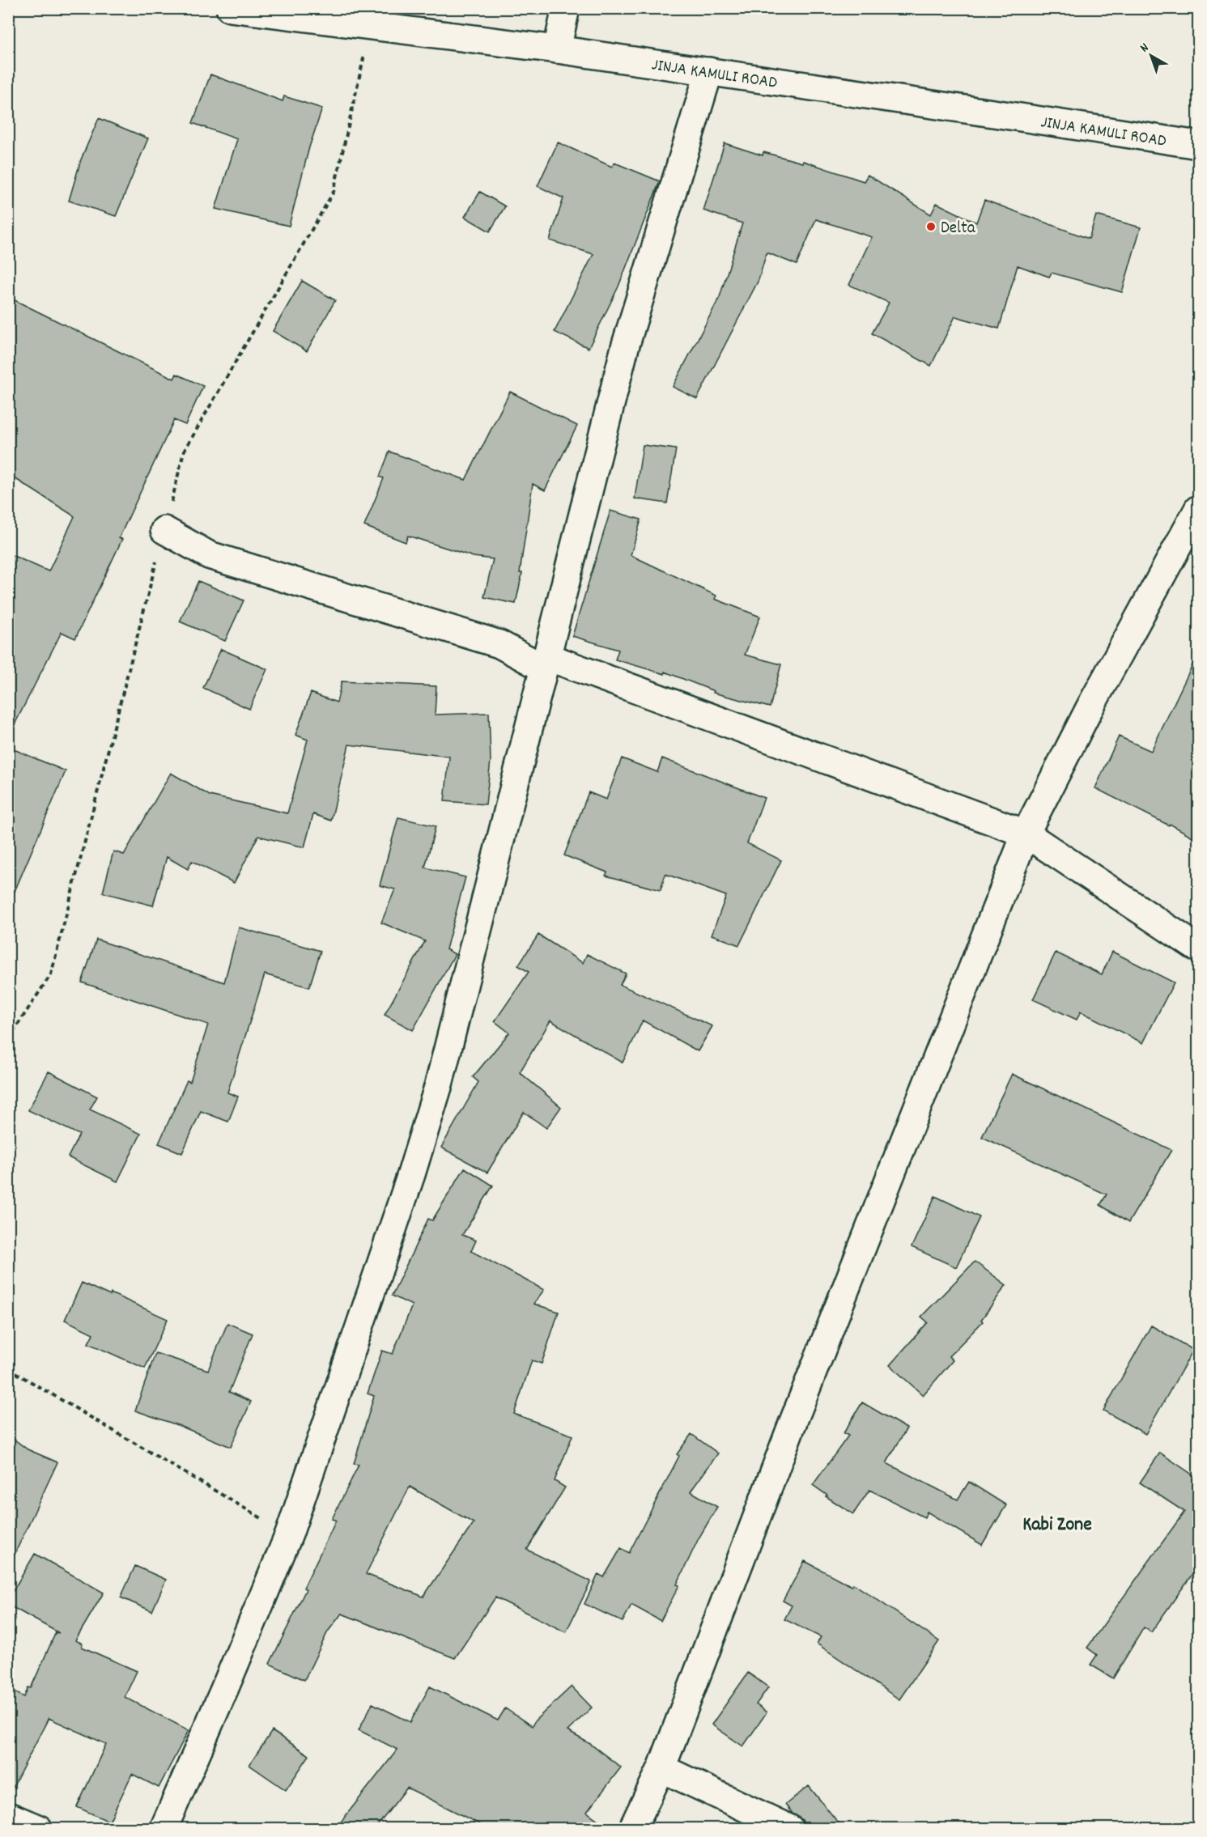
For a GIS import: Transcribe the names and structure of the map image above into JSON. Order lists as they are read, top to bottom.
{
  "streets": {
    "street": ["JINJA KAMULI ROAD"]
  },
  "districts": ["Kabi Zone"],
  "places": ["Delta"],
  "north": "top left"
}
